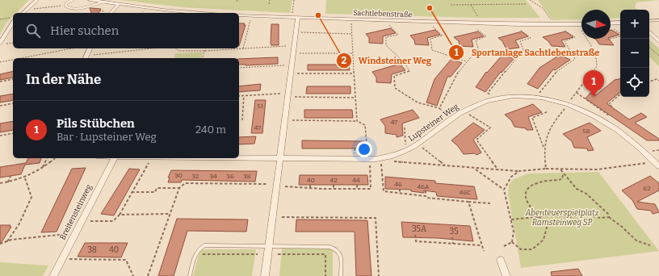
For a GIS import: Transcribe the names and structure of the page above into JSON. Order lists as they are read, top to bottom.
{
  "streets": {
    "street": ["Sachtlebenstraße", "Lupsteiner Weg", "Breitensteinweg"]
  },
  "parks": ["Abenteuerspielplatz Ramsteinweg SP"],
  "places": ["Sportanlage Sachtlebenstraße", "Windsteiner Weg"],
  "house_numbers": [
    "51",
    "47",
    "47",
    "58",
    "30",
    "32",
    "34",
    "36",
    "38",
    "40",
    "42",
    "44",
    "46",
    "46A",
    "62",
    "46C",
    "35A",
    "35",
    "38",
    "40"
  ],
  "north": "right",
  "page": {
    "map_buttons": ["+", "−"],
    "search": "Hier suchen",
    "heading": "In der Nähe",
    "pins": "1",
    "list": [
      {
        "mark": "1",
        "name": "Pils Stübchen",
        "note": "Bar · Lupsteiner Weg",
        "value": "240 m"
      }
    ]
  }
}
